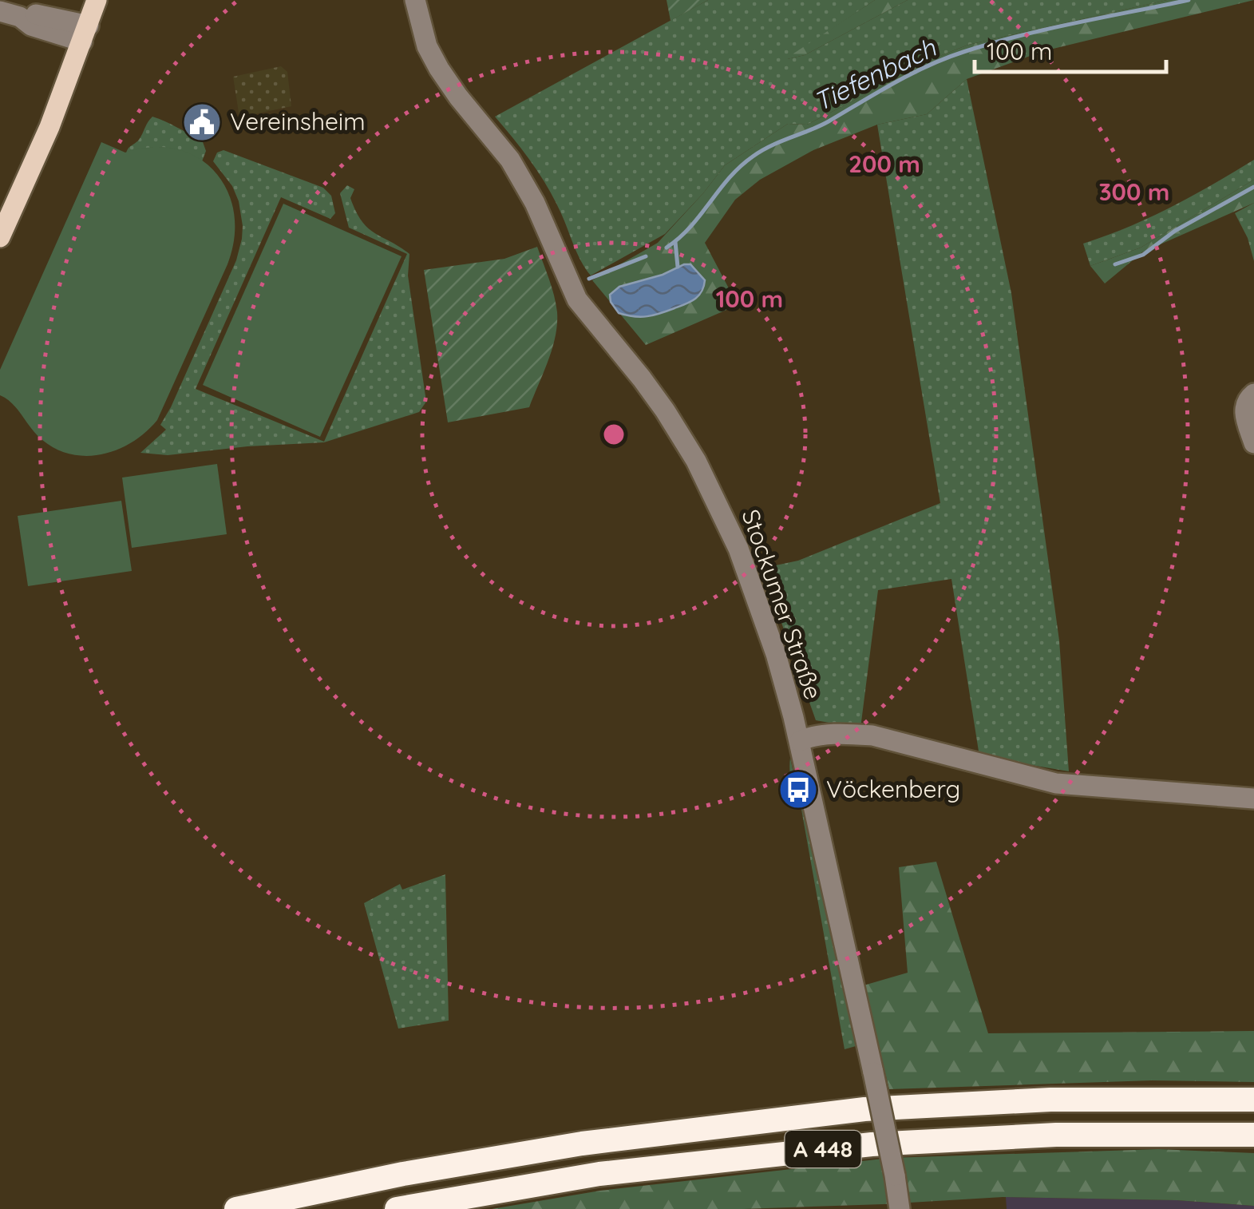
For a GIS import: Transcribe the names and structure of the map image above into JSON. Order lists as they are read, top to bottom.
{
  "streets": {
    "highway": ["A 448"],
    "street": ["Stockumer Straße"]
  },
  "water": ["Tiefenbach"],
  "places": {
    "public building": ["Vereinsheim"],
    "bus stop": ["Vöckenberg"]
  },
  "scale_bar": "100 m",
  "rings": ["200 m", "300 m", "100 m"]
}
